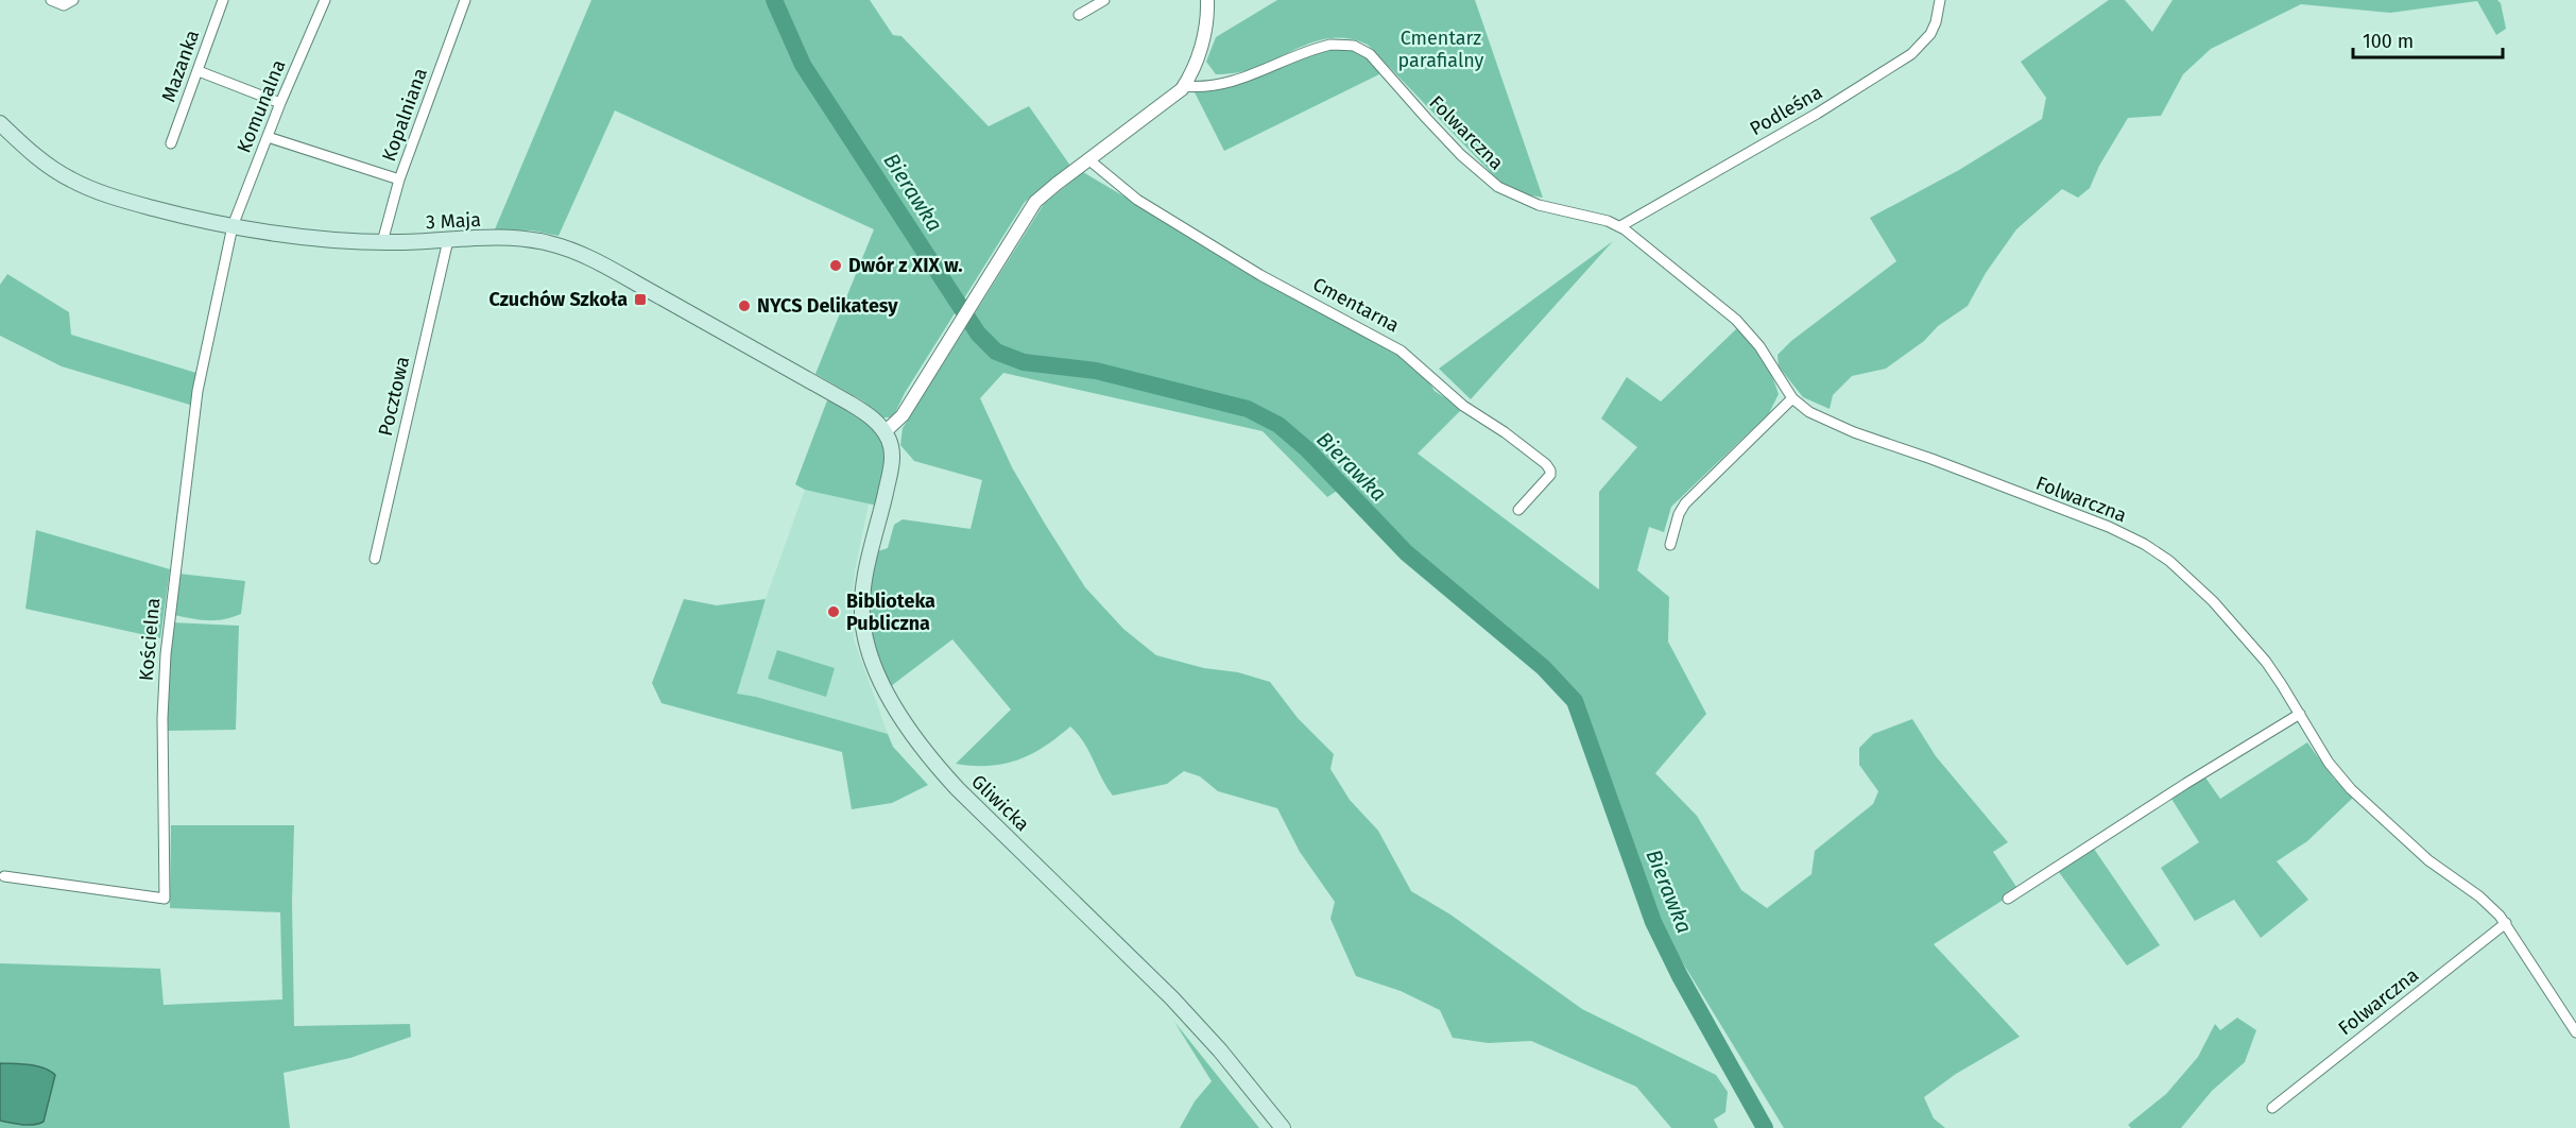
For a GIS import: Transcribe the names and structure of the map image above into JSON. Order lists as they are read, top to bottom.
{
  "streets": {
    "main road": ["3 Maja", "Gliwicka"],
    "street": [
      "Mazanka",
      "Komunalna",
      "Podleśna",
      "Kopalniana",
      "Folwarczna",
      "Cmentarna",
      "Pocztowa",
      "Kościelna"
    ]
  },
  "crossings": [
    ["Komunalna", "3 Maja"],
    ["Komunalna", "Kościelna"],
    ["Podleśna", "Folwarczna"],
    ["Kopalniana", "3 Maja"],
    ["3 Maja", "Pocztowa"],
    ["3 Maja", "Kościelna"],
    ["3 Maja", "Gliwicka"]
  ],
  "water": ["Bierawka"],
  "parks": ["Cmentarz parafialny"],
  "places": {
    "other": ["Dwór z XIX w.", "NYCS Delikatesy", "Biblioteka Publiczna"],
    "transit": ["Czuchów Szkoła"]
  },
  "scale_bar": "100 m"
}
